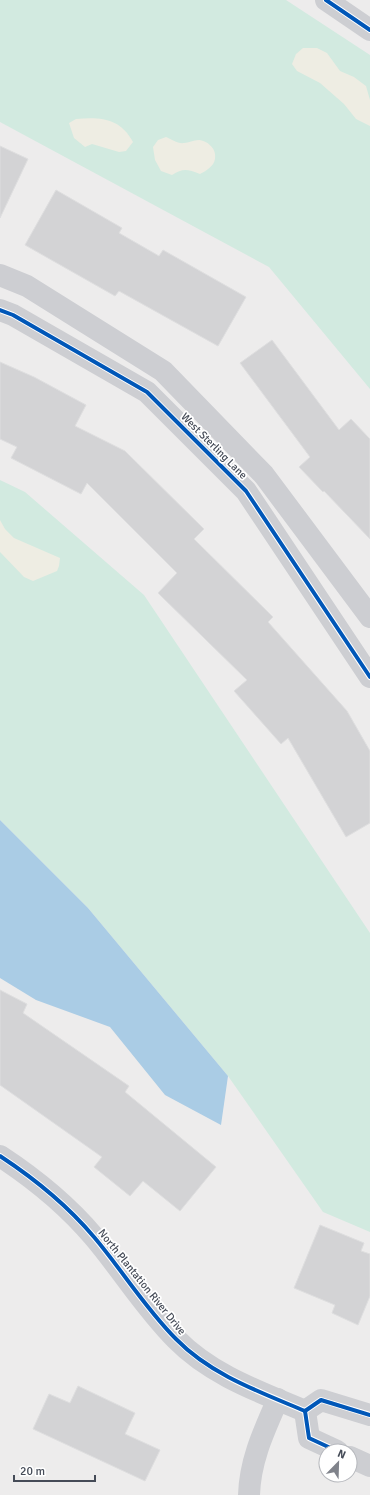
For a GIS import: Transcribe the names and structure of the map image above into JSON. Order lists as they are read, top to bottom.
{
  "streets": {
    "street": ["West Sterling Lane", "North Plantation River Drive"]
  },
  "scale_bar": "20 m",
  "north": "top right"
}
